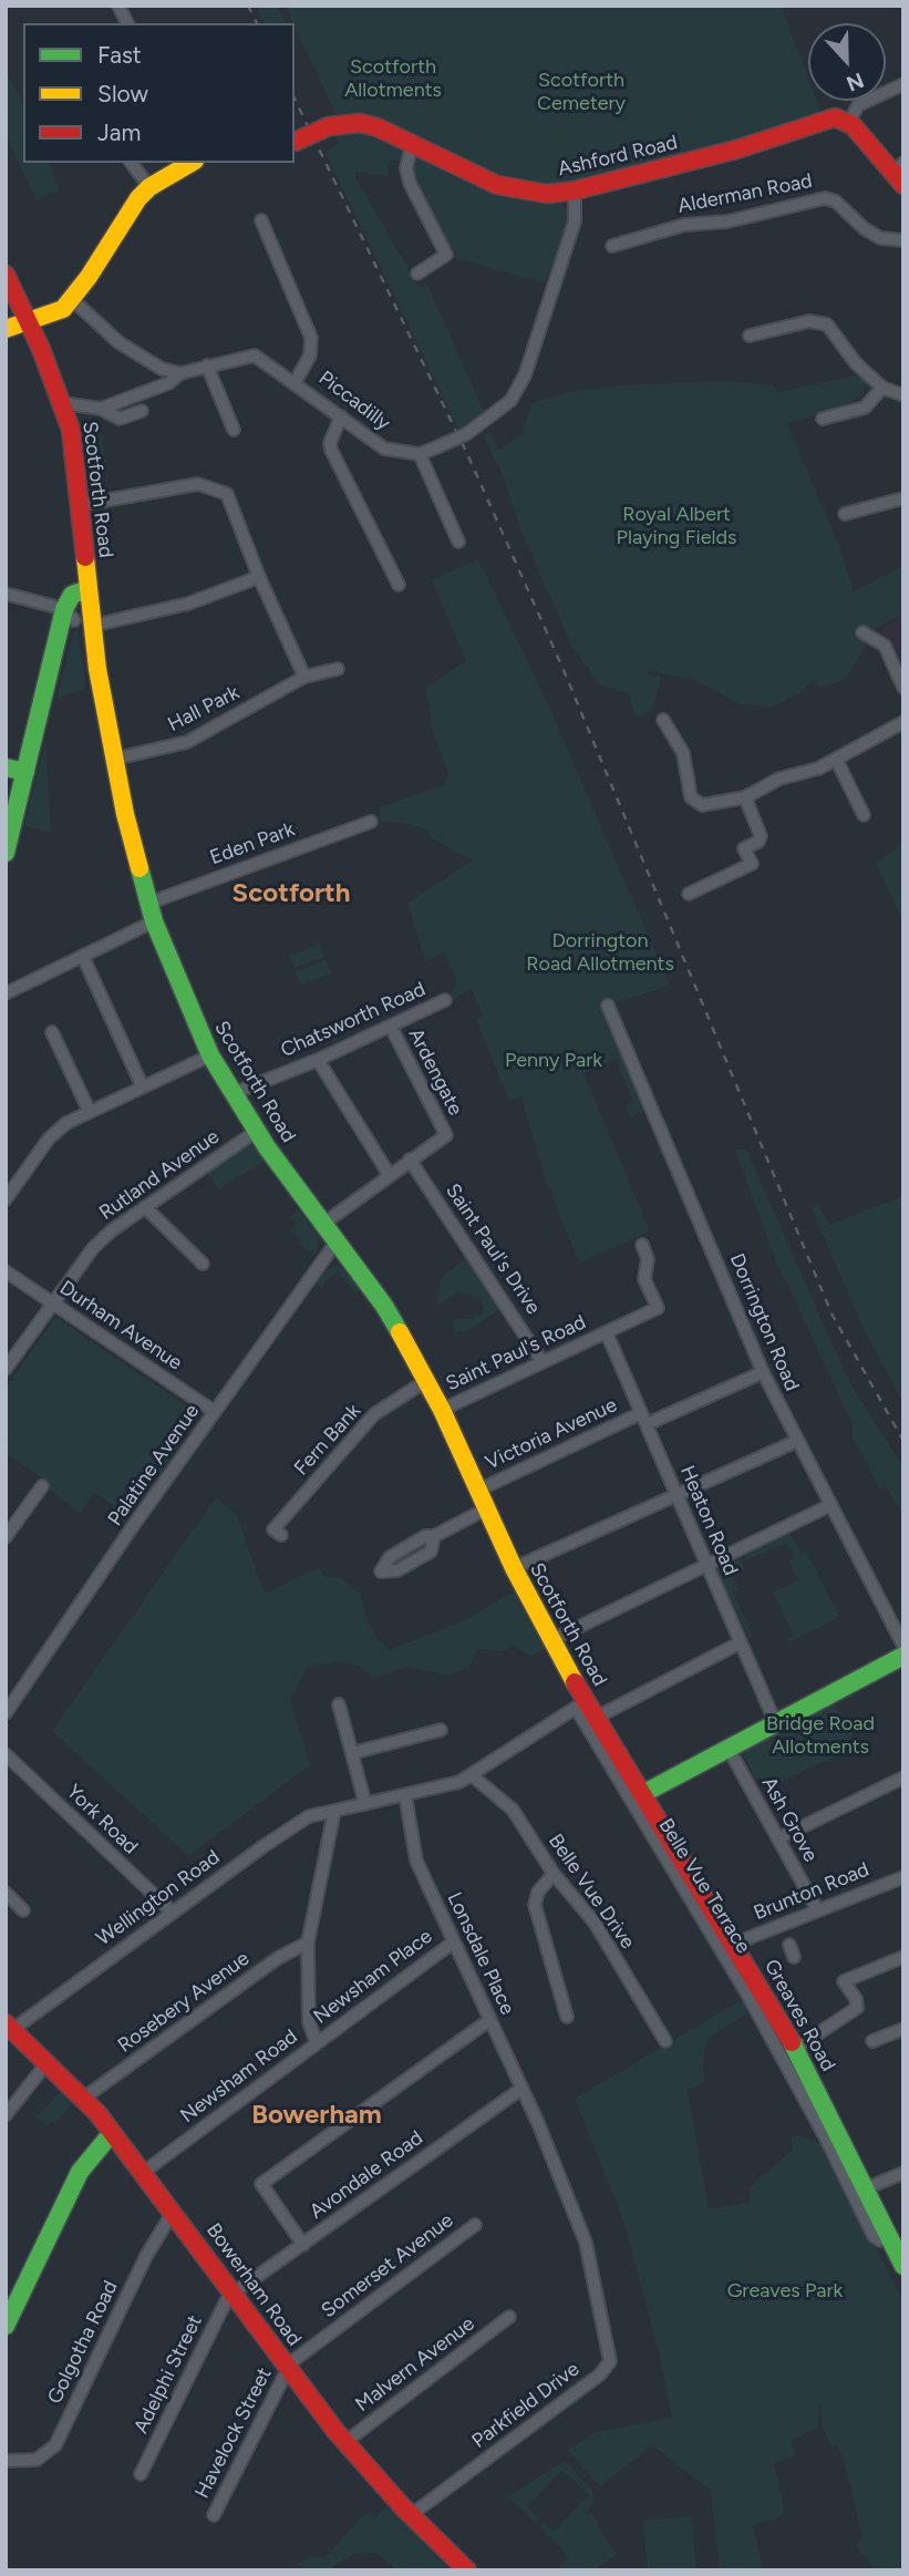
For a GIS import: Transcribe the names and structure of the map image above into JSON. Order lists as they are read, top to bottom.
{
  "streets": {
    "street": [
      "Ashford Road",
      "Alderman Road",
      "Piccadilly",
      "Scotforth Road",
      "Hall Park",
      "Eden Park",
      "Chatsworth Road",
      "Ardengate",
      "Rutland Avenue",
      "Saint Paul's Drive",
      "Dorrington Road",
      "Durham Avenue",
      "Saint Paul's Road",
      "Victoria Avenue",
      "Fern Bank",
      "Palatine Avenue",
      "Heaton Road",
      "York Road",
      "Ash Grove",
      "Belle Vue Terrace",
      "Belle Vue Drive",
      "Brunton Road",
      "Wellington Road",
      "Lonsdale Place",
      "Newsham Place",
      "Rosebery Avenue",
      "Greaves Road",
      "Newsham Road",
      "Avondale Road",
      "Somerset Avenue",
      "Bowerham Road",
      "Golgotha Road",
      "Malvern Avenue",
      "Adelphi Street",
      "Parkfield Drive",
      "Havelock Street"
    ]
  },
  "crossings": [
    ["Piccadilly", "Scotforth Road"],
    ["Scotforth Road", "Hall Park"],
    ["Scotforth Road", "Eden Park"],
    ["Scotforth Road", "Chatsworth Road"],
    ["Scotforth Road", "Rutland Avenue"],
    ["Scotforth Road", "Saint Paul's Road"],
    ["Scotforth Road", "Victoria Avenue"],
    ["Scotforth Road", "Fern Bank"],
    ["Scotforth Road", "Palatine Avenue"],
    ["Scotforth Road", "Belle Vue Terrace"],
    ["Scotforth Road", "Greaves Road"],
    ["Chatsworth Road", "Ardengate"],
    ["Ardengate", "Saint Paul's Drive"],
    ["Rutland Avenue", "Durham Avenue"],
    ["Saint Paul's Drive", "Saint Paul's Road"],
    ["Dorrington Road", "Victoria Avenue"],
    ["Durham Avenue", "Palatine Avenue"],
    ["Saint Paul's Road", "Heaton Road"],
    ["Victoria Avenue", "Heaton Road"],
    ["York Road", "Wellington Road"],
    ["Ash Grove", "Brunton Road"],
    ["Belle Vue Terrace", "Greaves Road"],
    ["Brunton Road", "Greaves Road"],
    ["Wellington Road", "Newsham Road"],
    ["Wellington Road", "Bowerham Road"],
    ["Lonsdale Place", "Newsham Place"],
    ["Lonsdale Place", "Avondale Road"],
    ["Lonsdale Place", "Parkfield Drive"],
    ["Newsham Place", "Newsham Road"],
    ["Rosebery Avenue", "Newsham Road"],
    ["Rosebery Avenue", "Bowerham Road"],
    ["Newsham Road", "Bowerham Road"],
    ["Avondale Road", "Bowerham Road"],
    ["Avondale Road", "Adelphi Street"],
    ["Somerset Avenue", "Bowerham Road"],
    ["Somerset Avenue", "Havelock Street"],
    ["Bowerham Road", "Golgotha Road"],
    ["Bowerham Road", "Malvern Avenue"],
    ["Bowerham Road", "Adelphi Street"],
    ["Bowerham Road", "Parkfield Drive"],
    ["Bowerham Road", "Havelock Street"]
  ],
  "districts": ["Scotforth", "Bowerham"],
  "parks": [
    "Scotforth Allotments",
    "Scotforth Cemetery",
    "Royal Albert Playing Fields",
    "Dorrington Road Allotments",
    "Penny Park",
    "Bridge Road Allotments",
    "Greaves Park"
  ],
  "legend": ["Fast", "Slow", "Jam"],
  "north": "bottom"
}
